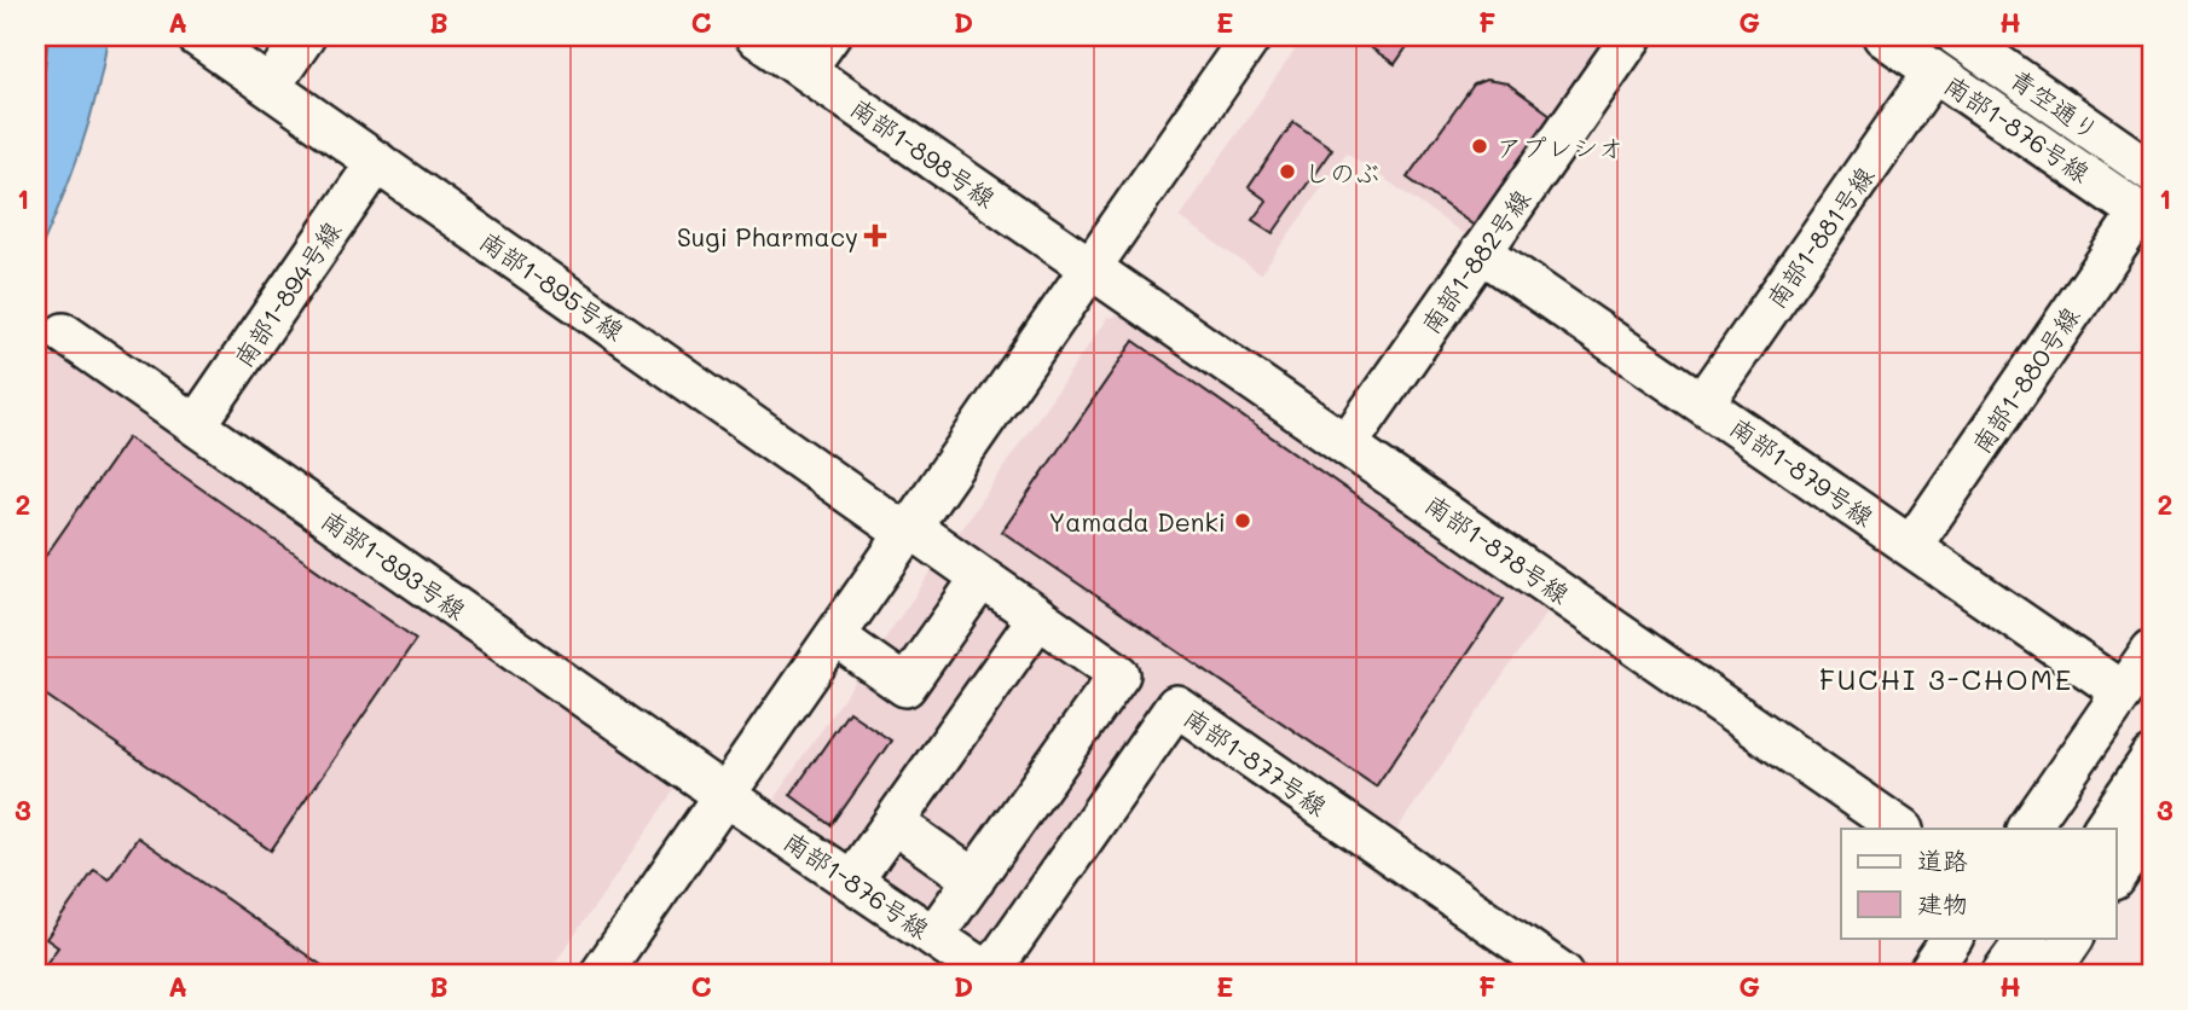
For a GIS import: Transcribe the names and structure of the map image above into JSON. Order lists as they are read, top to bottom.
{
  "streets": {
    "street": [
      "青空通り",
      "南部1-876号線",
      "南部1-898号線",
      "南部1-881号線",
      "南部1-882号線",
      "南部1-895号線",
      "南部1-894号線",
      "南部1-880号線",
      "南部1-879号線",
      "南部1-878号線",
      "南部1-893号線",
      "南部1-877号線"
    ]
  },
  "crossings": [
    ["南部1-876号線", "南部1-881号線"],
    ["南部1-876号線", "南部1-880号線"],
    ["南部1-876号線", "南部1-893号線"],
    ["南部1-876号線", "南部1-877号線"],
    ["南部1-898号線", "南部1-878号線"],
    ["南部1-881号線", "南部1-879号線"],
    ["南部1-882号線", "南部1-879号線"],
    ["南部1-882号線", "南部1-878号線"],
    ["南部1-895号線", "南部1-894号線"],
    ["南部1-894号線", "南部1-893号線"],
    ["南部1-880号線", "南部1-879号線"]
  ],
  "districts": ["FUCHI 3-CHOME"],
  "places": {
    "other": ["アプレシオ", "しのぶ", "Yamada Denki"],
    "health": ["Sugi Pharmacy"]
  },
  "legend": ["道路", "建物"],
  "grid": {
    "columns": [
      "A",
      "B",
      "C",
      "D",
      "E",
      "F",
      "G",
      "H"
    ],
    "rows": ["1", "2", "3"]
  }
}
